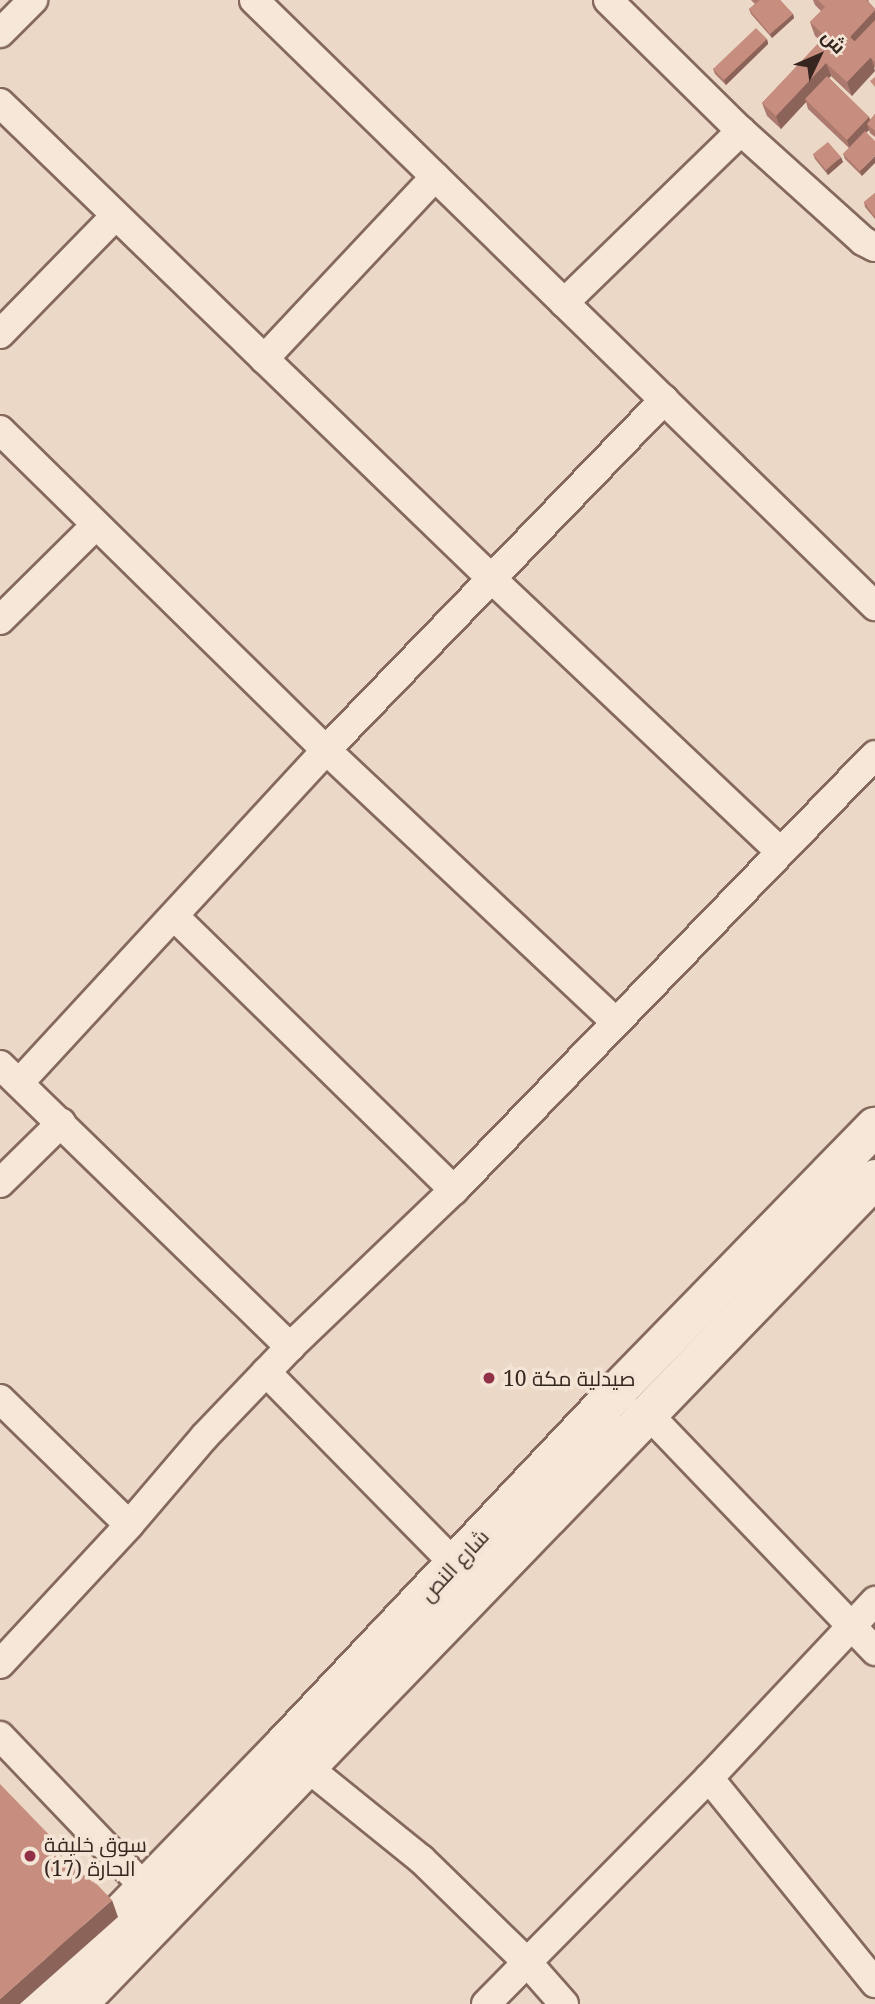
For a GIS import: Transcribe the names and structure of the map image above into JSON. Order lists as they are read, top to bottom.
{
  "streets": {
    "main road": ["شارع النص"]
  },
  "places": ["صيدلية مكة 10", "سوق خليفة الحارة (17)"],
  "north": "top right"
}
